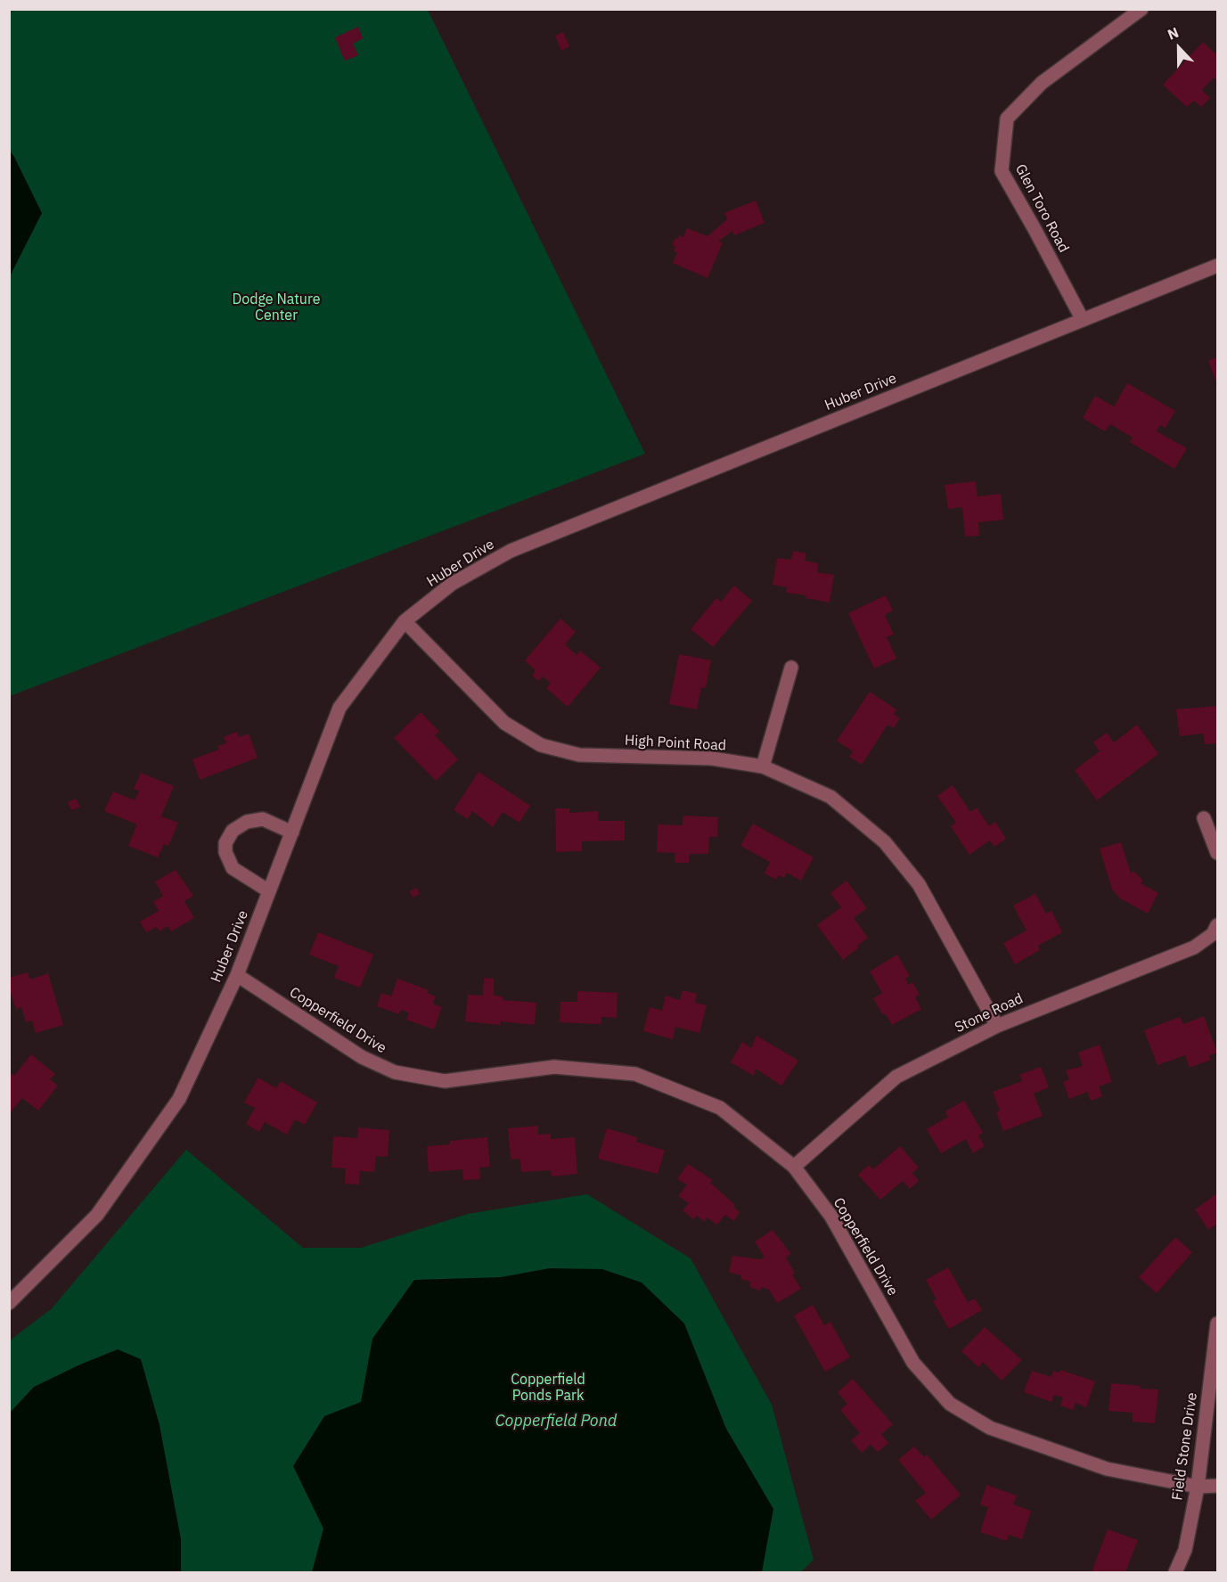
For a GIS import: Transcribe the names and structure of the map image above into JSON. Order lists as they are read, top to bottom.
{
  "streets": {
    "street": [
      "Glen Toro Road",
      "Huber Drive",
      "High Point Road",
      "Stone Road",
      "Copperfield Drive",
      "Field Stone Drive"
    ]
  },
  "crossings": [
    ["Glen Toro Road", "Huber Drive"],
    ["Huber Drive", "High Point Road"],
    ["Huber Drive", "Copperfield Drive"],
    ["High Point Road", "Stone Road"],
    ["Stone Road", "Copperfield Drive"],
    ["Copperfield Drive", "Field Stone Drive"]
  ],
  "water": ["Copperfield Pond"],
  "parks": ["Dodge Nature Center", "Copperfield Ponds Park"],
  "north": "top"
}
